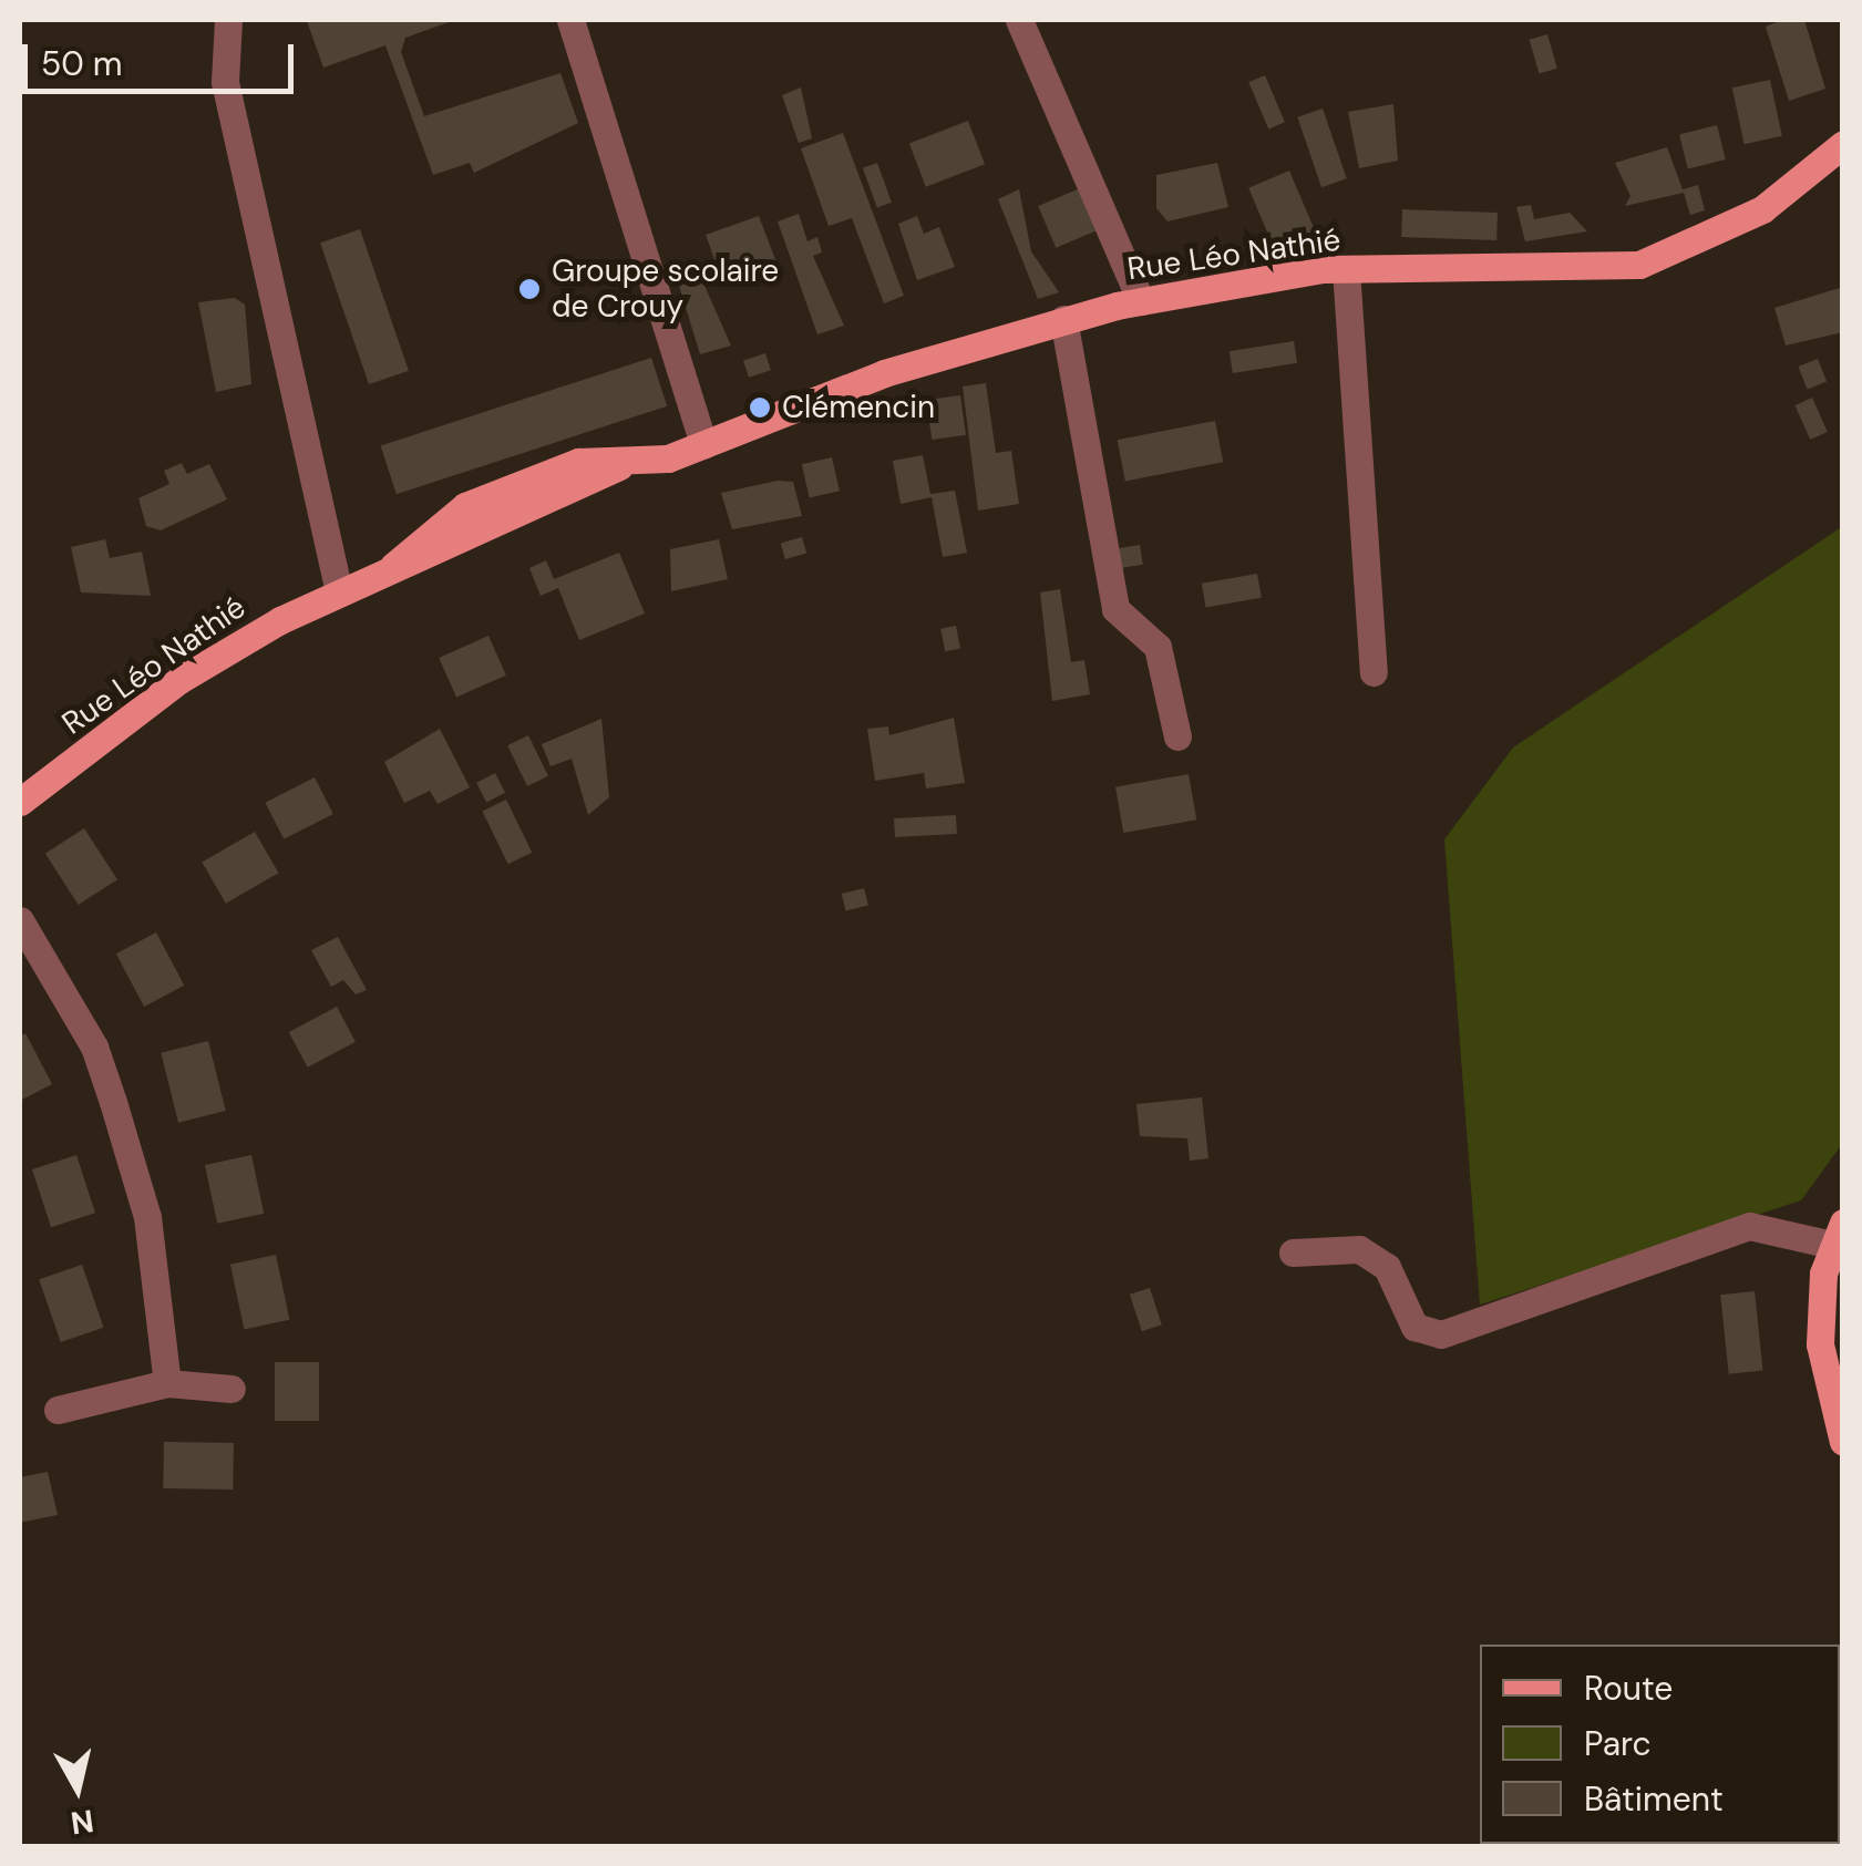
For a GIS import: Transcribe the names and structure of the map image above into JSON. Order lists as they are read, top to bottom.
{
  "streets": {
    "main road": ["Rue Léo Nathié"]
  },
  "places": ["Groupe scolaire de Crouy", "Clémencin"],
  "legend": ["Route", "Parc", "Bâtiment"],
  "scale_bar": "50 m",
  "north": "bottom"
}
